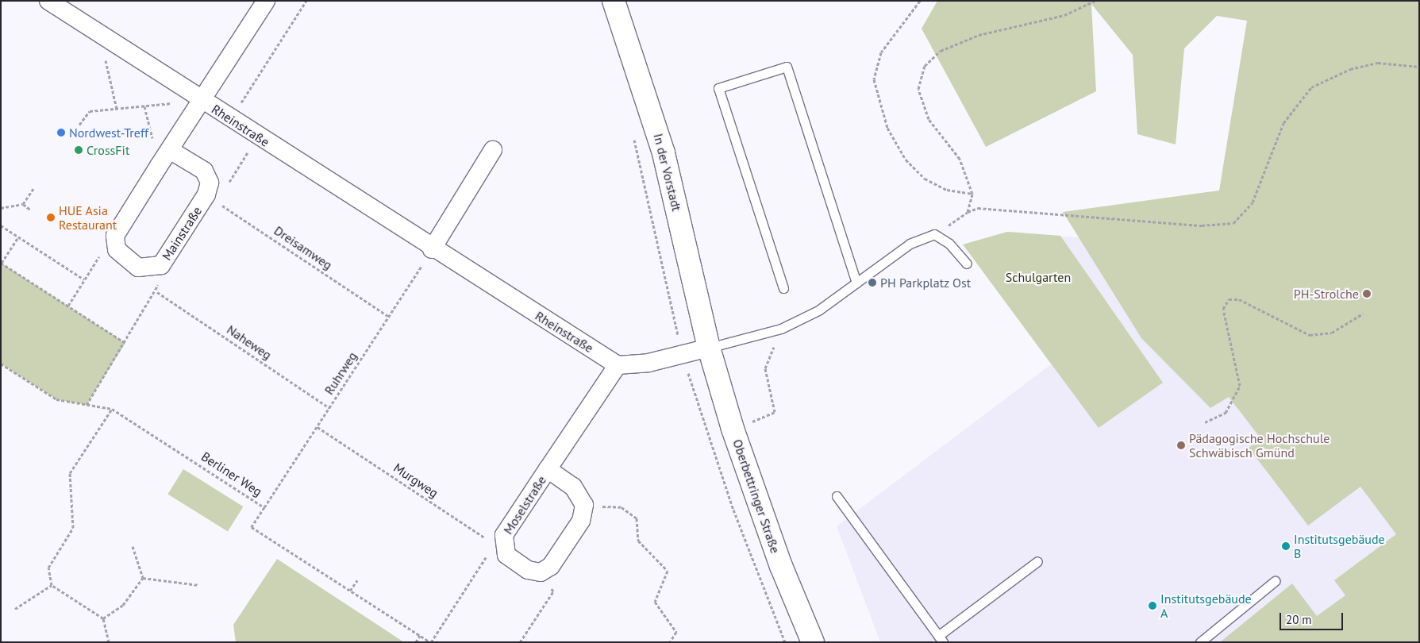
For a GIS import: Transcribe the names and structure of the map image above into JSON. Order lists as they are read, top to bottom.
{
  "streets": {
    "street": [
      "Rheinstraße",
      "In der Vorstadt",
      "Mainstraße",
      "Oberbettringer Straße",
      "Moselstraße"
    ],
    "path": [
      "Dreisamweg",
      "Naheweg",
      "Ruhrweg",
      "Berliner Weg",
      "Murgweg"
    ]
  },
  "crossings": [
    ["Rheinstraße", "Ruhrweg"],
    ["Rheinstraße", "Moselstraße"],
    ["In der Vorstadt", "Oberbettringer Straße"],
    ["Mainstraße", "Dreisamweg"],
    ["Dreisamweg", "Ruhrweg"],
    ["Naheweg", "Ruhrweg"],
    ["Ruhrweg", "Berliner Weg"],
    ["Ruhrweg", "Murgweg"],
    ["Murgweg", "Moselstraße"]
  ],
  "parks": ["Schulgarten"],
  "places": [
    "Nordwest-Treff",
    "CrossFit",
    "HUE Asia Restaurant",
    "PH Parkplatz Ost",
    "PH-Strolche",
    "Pädagogische Hochschule Schwäbisch Gmünd",
    "Institutsgebäude B",
    "Institutsgebäude A"
  ],
  "scale_bar": "20 m"
}
